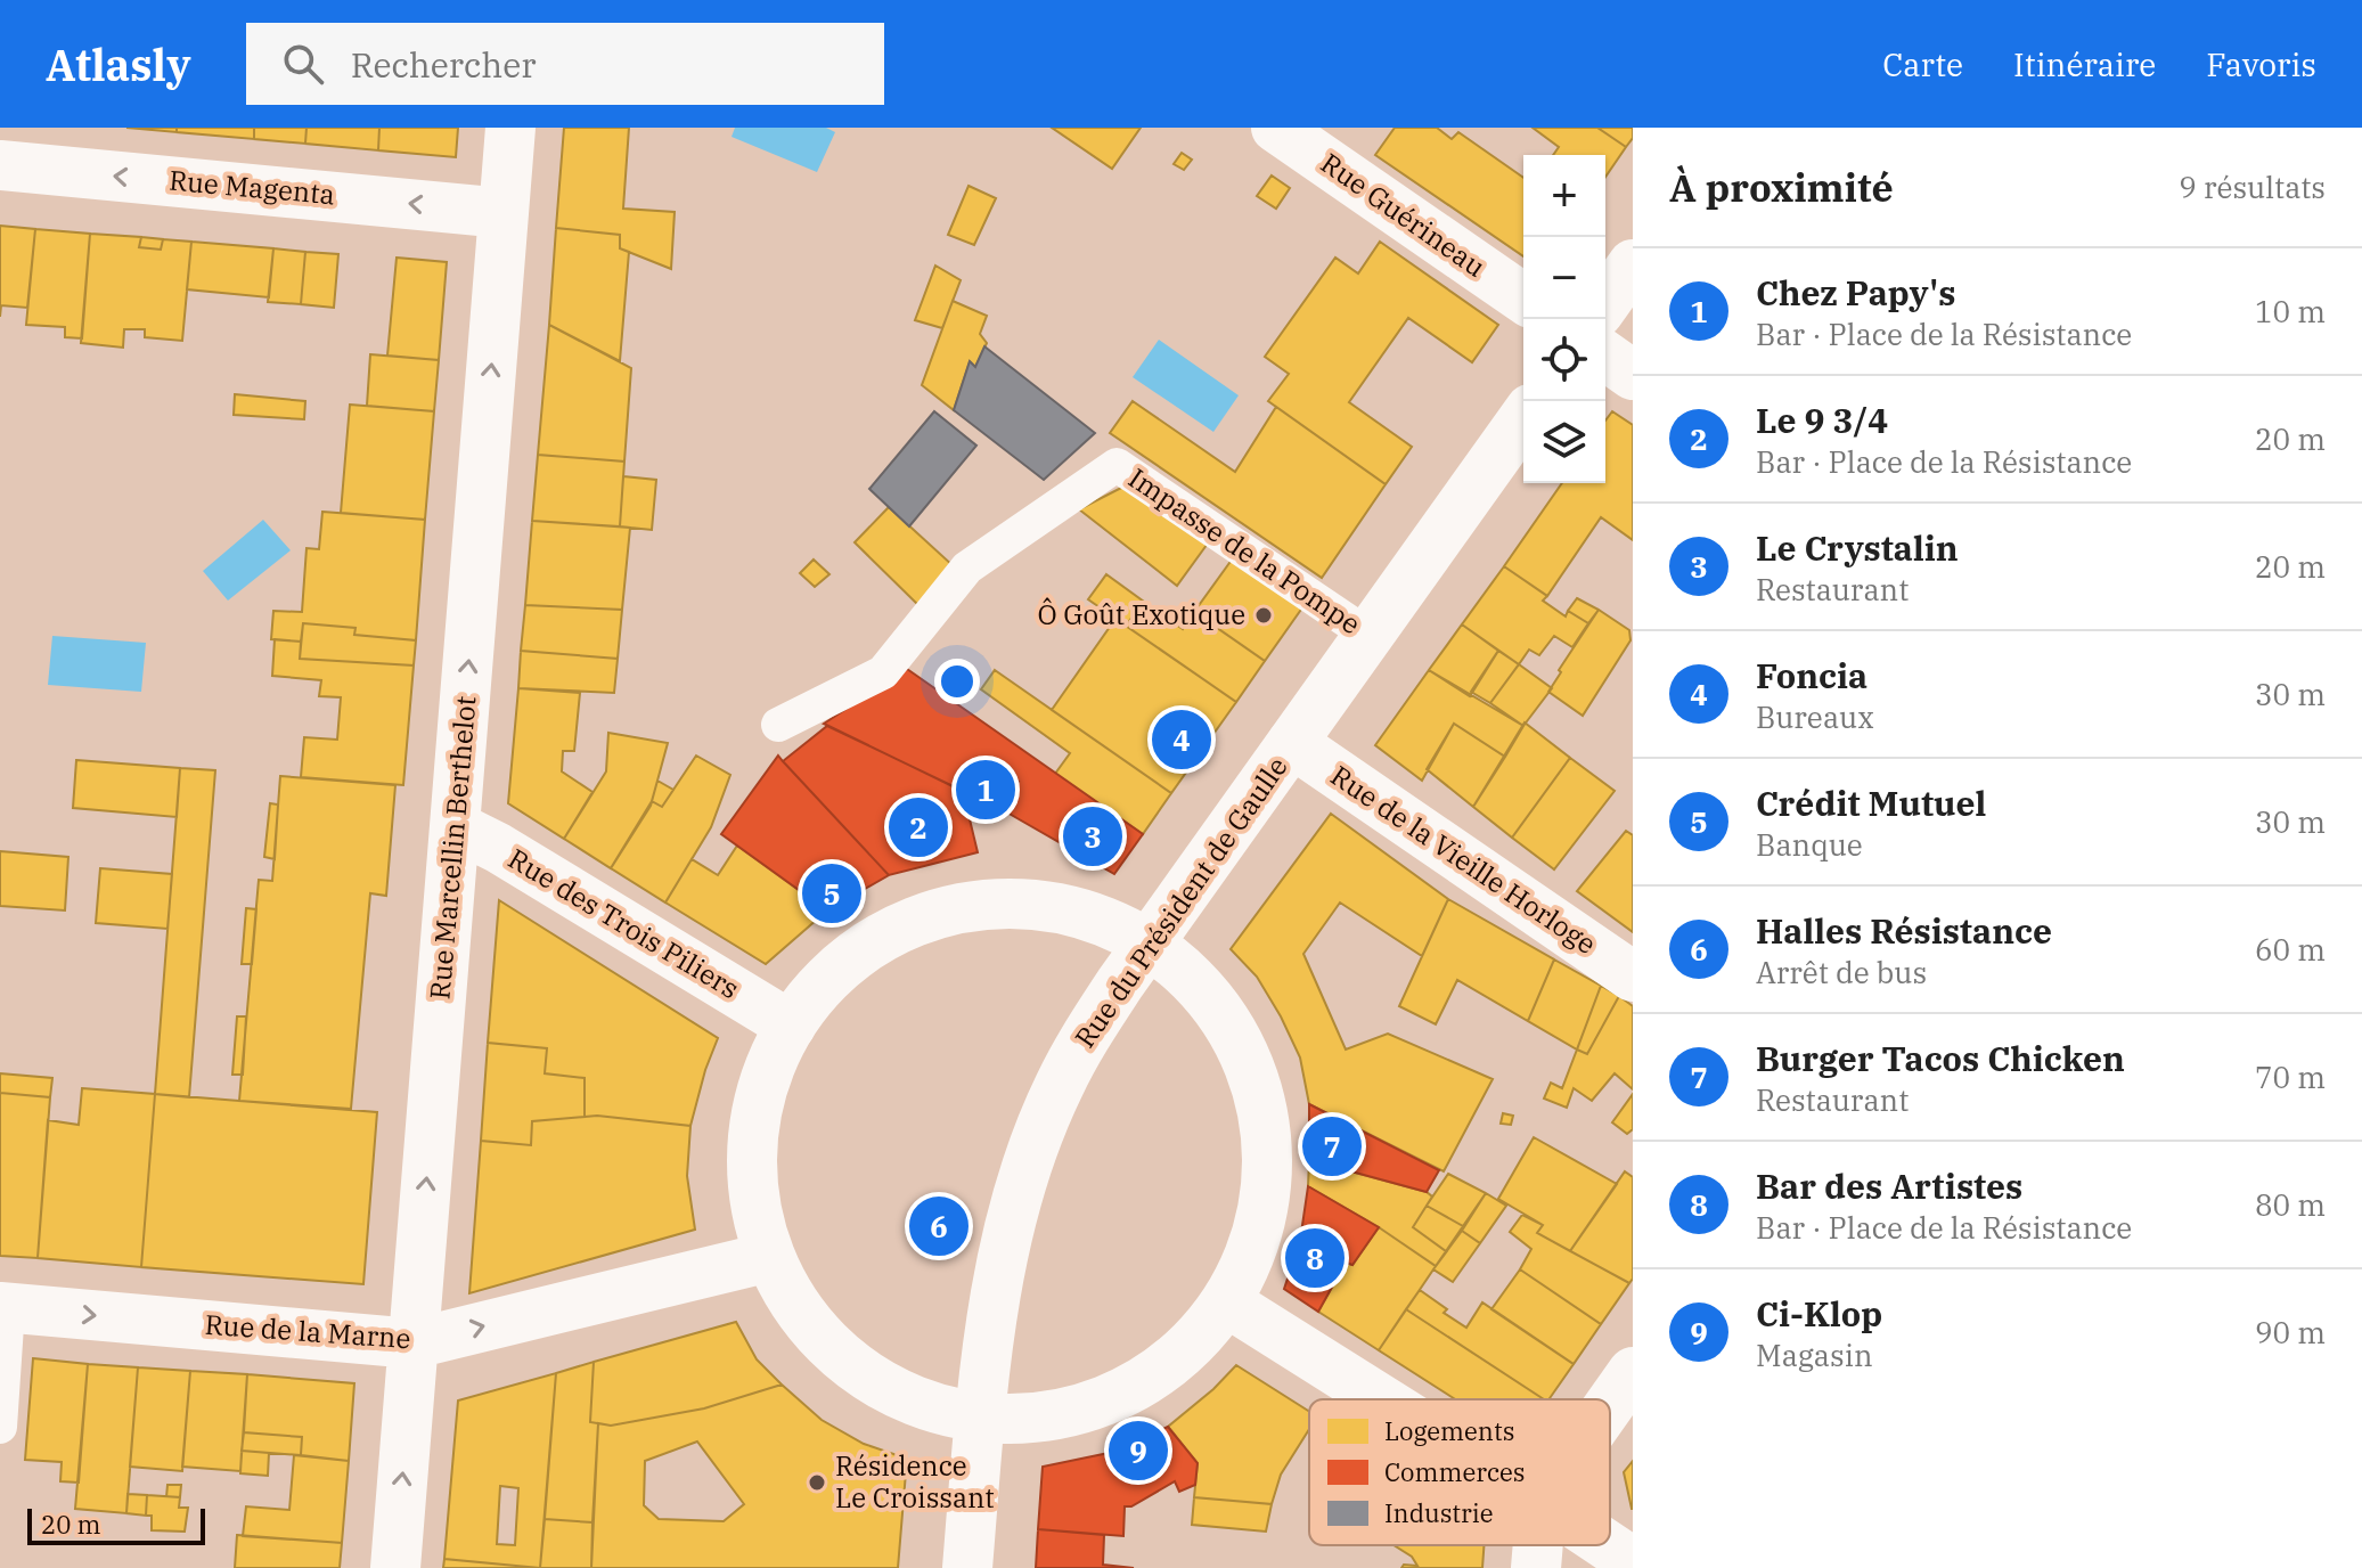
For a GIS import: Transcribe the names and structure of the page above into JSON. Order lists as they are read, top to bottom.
{
  "streets": {
    "street": [
      "Rue Magenta",
      "Rue Guérineau",
      "Rue Marcellin Berthelot",
      "Rue de la Vieille Horloge",
      "Rue du Président de Gaulle",
      "Rue des Trois Piliers",
      "Rue de la Marne"
    ],
    "lane": ["Impasse de la Pompe"]
  },
  "crossings": [
    ["Rue Magenta", "Rue Marcellin Berthelot"],
    ["Impasse de la Pompe", "Rue du Président de Gaulle"],
    ["Rue Marcellin Berthelot", "Rue des Trois Piliers"],
    ["Rue Marcellin Berthelot", "Rue de la Marne"],
    ["Rue de la Vieille Horloge", "Rue du Président de Gaulle"]
  ],
  "one_way": ["Rue Magenta", "Rue Marcellin Berthelot", "Rue de la Marne"],
  "places": ["Ô Goût Exotique", "Résidence Le Croissant"],
  "legend": ["Logements", "Commerces", "Industrie"],
  "scale_bar": "20 m",
  "page": {
    "header": "Atlasly",
    "search": "Rechercher",
    "nav": ["Carte", "Itinéraire", "Favoris"],
    "heading": ["À proximité", "9 résultats"],
    "map_buttons": ["+", "−"],
    "list": [
      {
        "mark": "1",
        "name": "Chez Papy's",
        "note": "Bar · Place de la Résistance",
        "value": "10 m"
      },
      {
        "mark": "2",
        "name": "Le 9 3/4",
        "note": "Bar · Place de la Résistance",
        "value": "20 m"
      },
      {
        "mark": "3",
        "name": "Le Crystalin",
        "note": "Restaurant",
        "value": "20 m"
      },
      {
        "mark": "4",
        "name": "Foncia",
        "note": "Bureaux",
        "value": "30 m"
      },
      {
        "mark": "5",
        "name": "Crédit Mutuel",
        "note": "Banque",
        "value": "30 m"
      },
      {
        "mark": "6",
        "name": "Halles Résistance",
        "note": "Arrêt de bus",
        "value": "60 m"
      },
      {
        "mark": "7",
        "name": "Burger Tacos Chicken",
        "note": "Restaurant",
        "value": "70 m"
      },
      {
        "mark": "8",
        "name": "Bar des Artistes",
        "note": "Bar · Place de la Résistance",
        "value": "80 m"
      },
      {
        "mark": "9",
        "name": "Ci-Klop",
        "note": "Magasin",
        "value": "90 m"
      }
    ],
    "pins": [
      "4",
      "1",
      "2",
      "3",
      "5",
      "7",
      "6",
      "8",
      "9"
    ],
    "scale": "20 m"
  }
}
